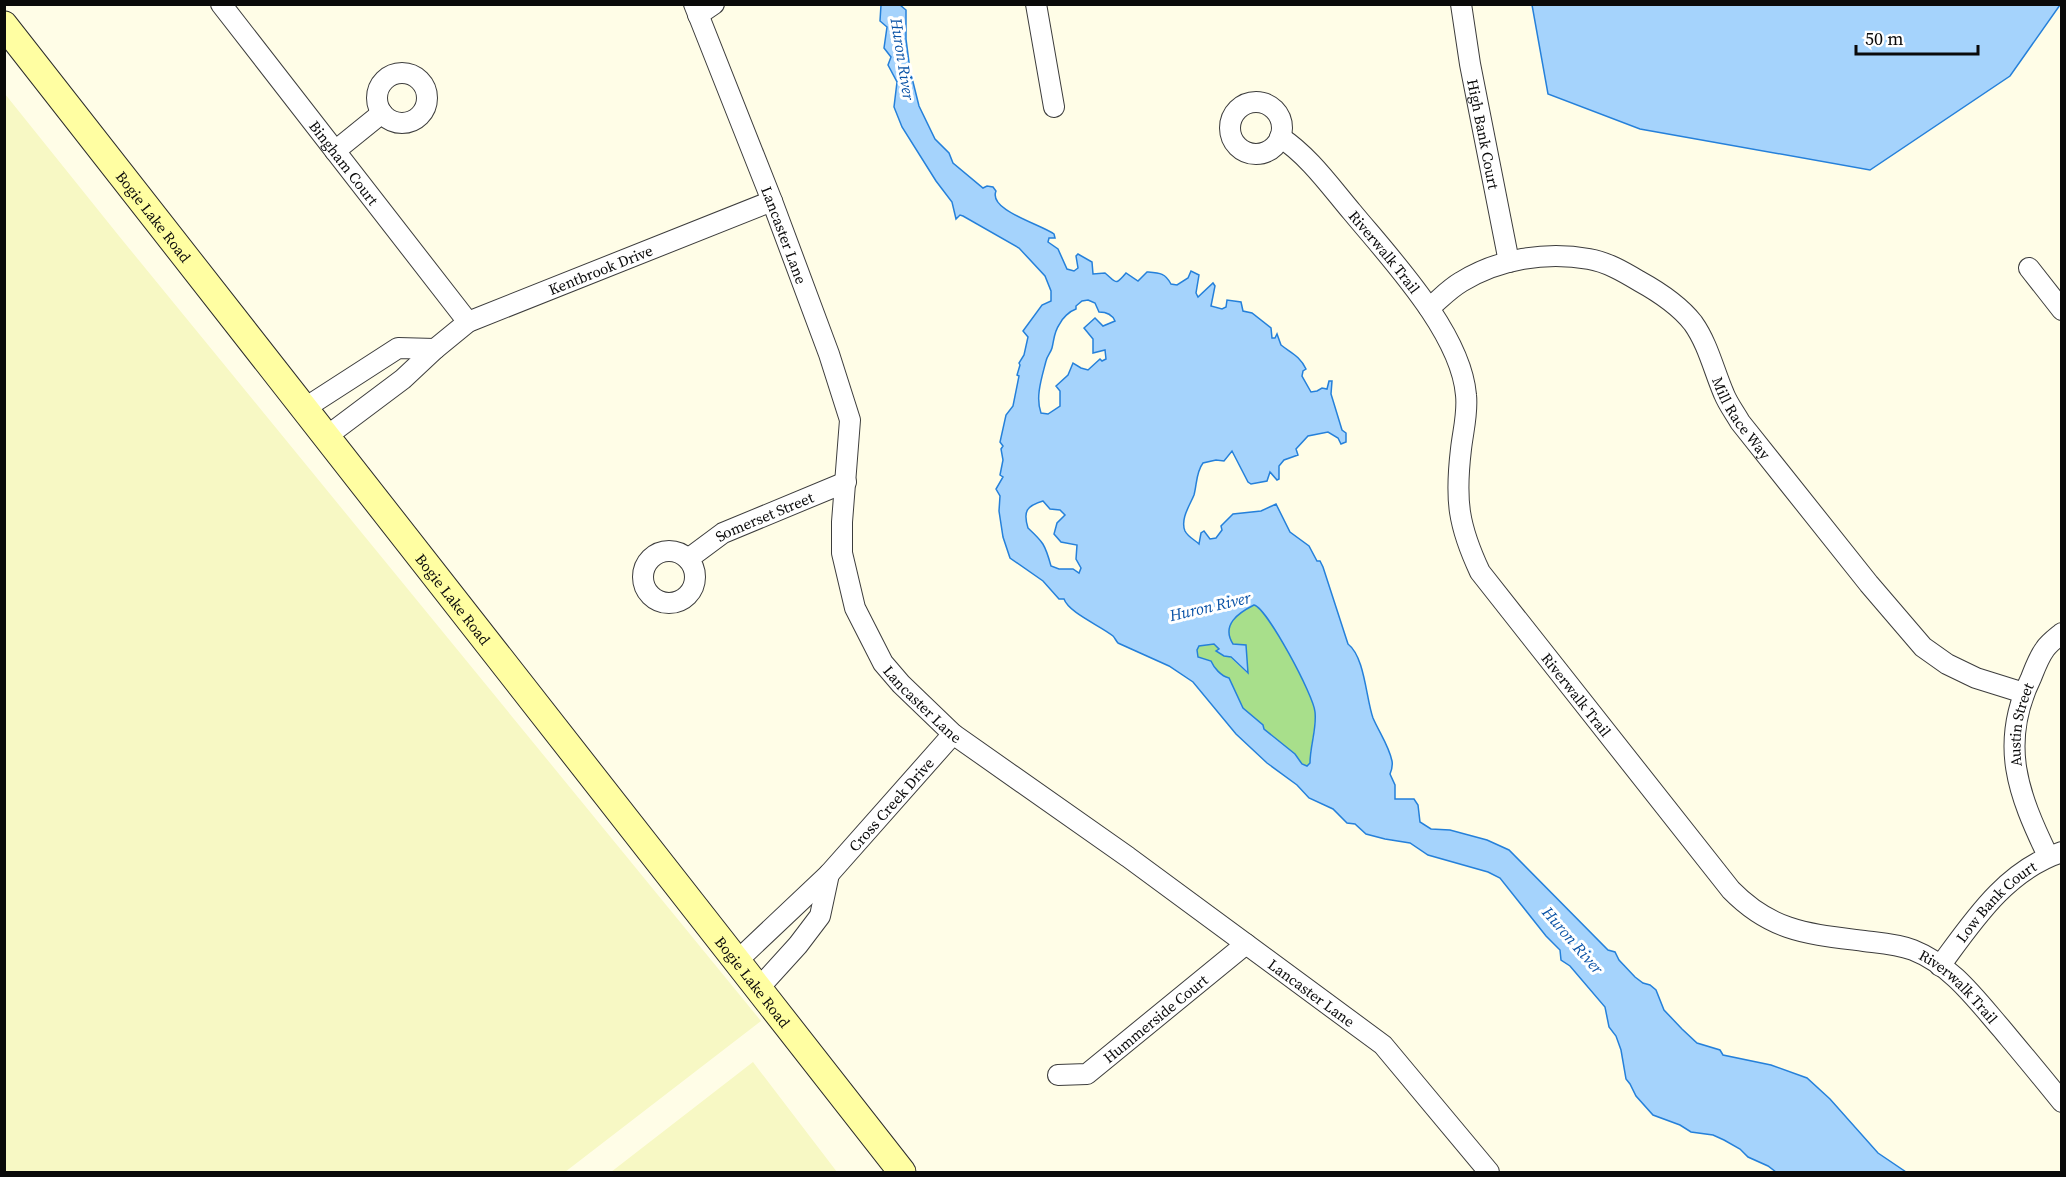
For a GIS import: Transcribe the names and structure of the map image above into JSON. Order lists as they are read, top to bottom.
{
  "streets": {
    "main road": ["Bogie Lake Road"],
    "street": [
      "High Bank Court",
      "Bingham Court",
      "Lancaster Lane",
      "Riverwalk Trail",
      "Kentbrook Drive",
      "Mill Race Way",
      "Somerset Street",
      "Austin Street",
      "Cross Creek Drive",
      "Low Bank Court",
      "Hummerside Court"
    ]
  },
  "crossings": [
    ["High Bank Court", "Mill Race Way"],
    ["Bingham Court", "Kentbrook Drive"],
    ["Bogie Lake Road", "Kentbrook Drive"],
    ["Bogie Lake Road", "Cross Creek Drive"],
    ["Lancaster Lane", "Kentbrook Drive"],
    ["Lancaster Lane", "Somerset Street"],
    ["Lancaster Lane", "Cross Creek Drive"],
    ["Lancaster Lane", "Hummerside Court"],
    ["Riverwalk Trail", "Mill Race Way"],
    ["Riverwalk Trail", "Low Bank Court"],
    ["Mill Race Way", "Austin Street"],
    ["Austin Street", "Low Bank Court"]
  ],
  "water": ["Huron River"],
  "scale_bar": "50 m"
}
